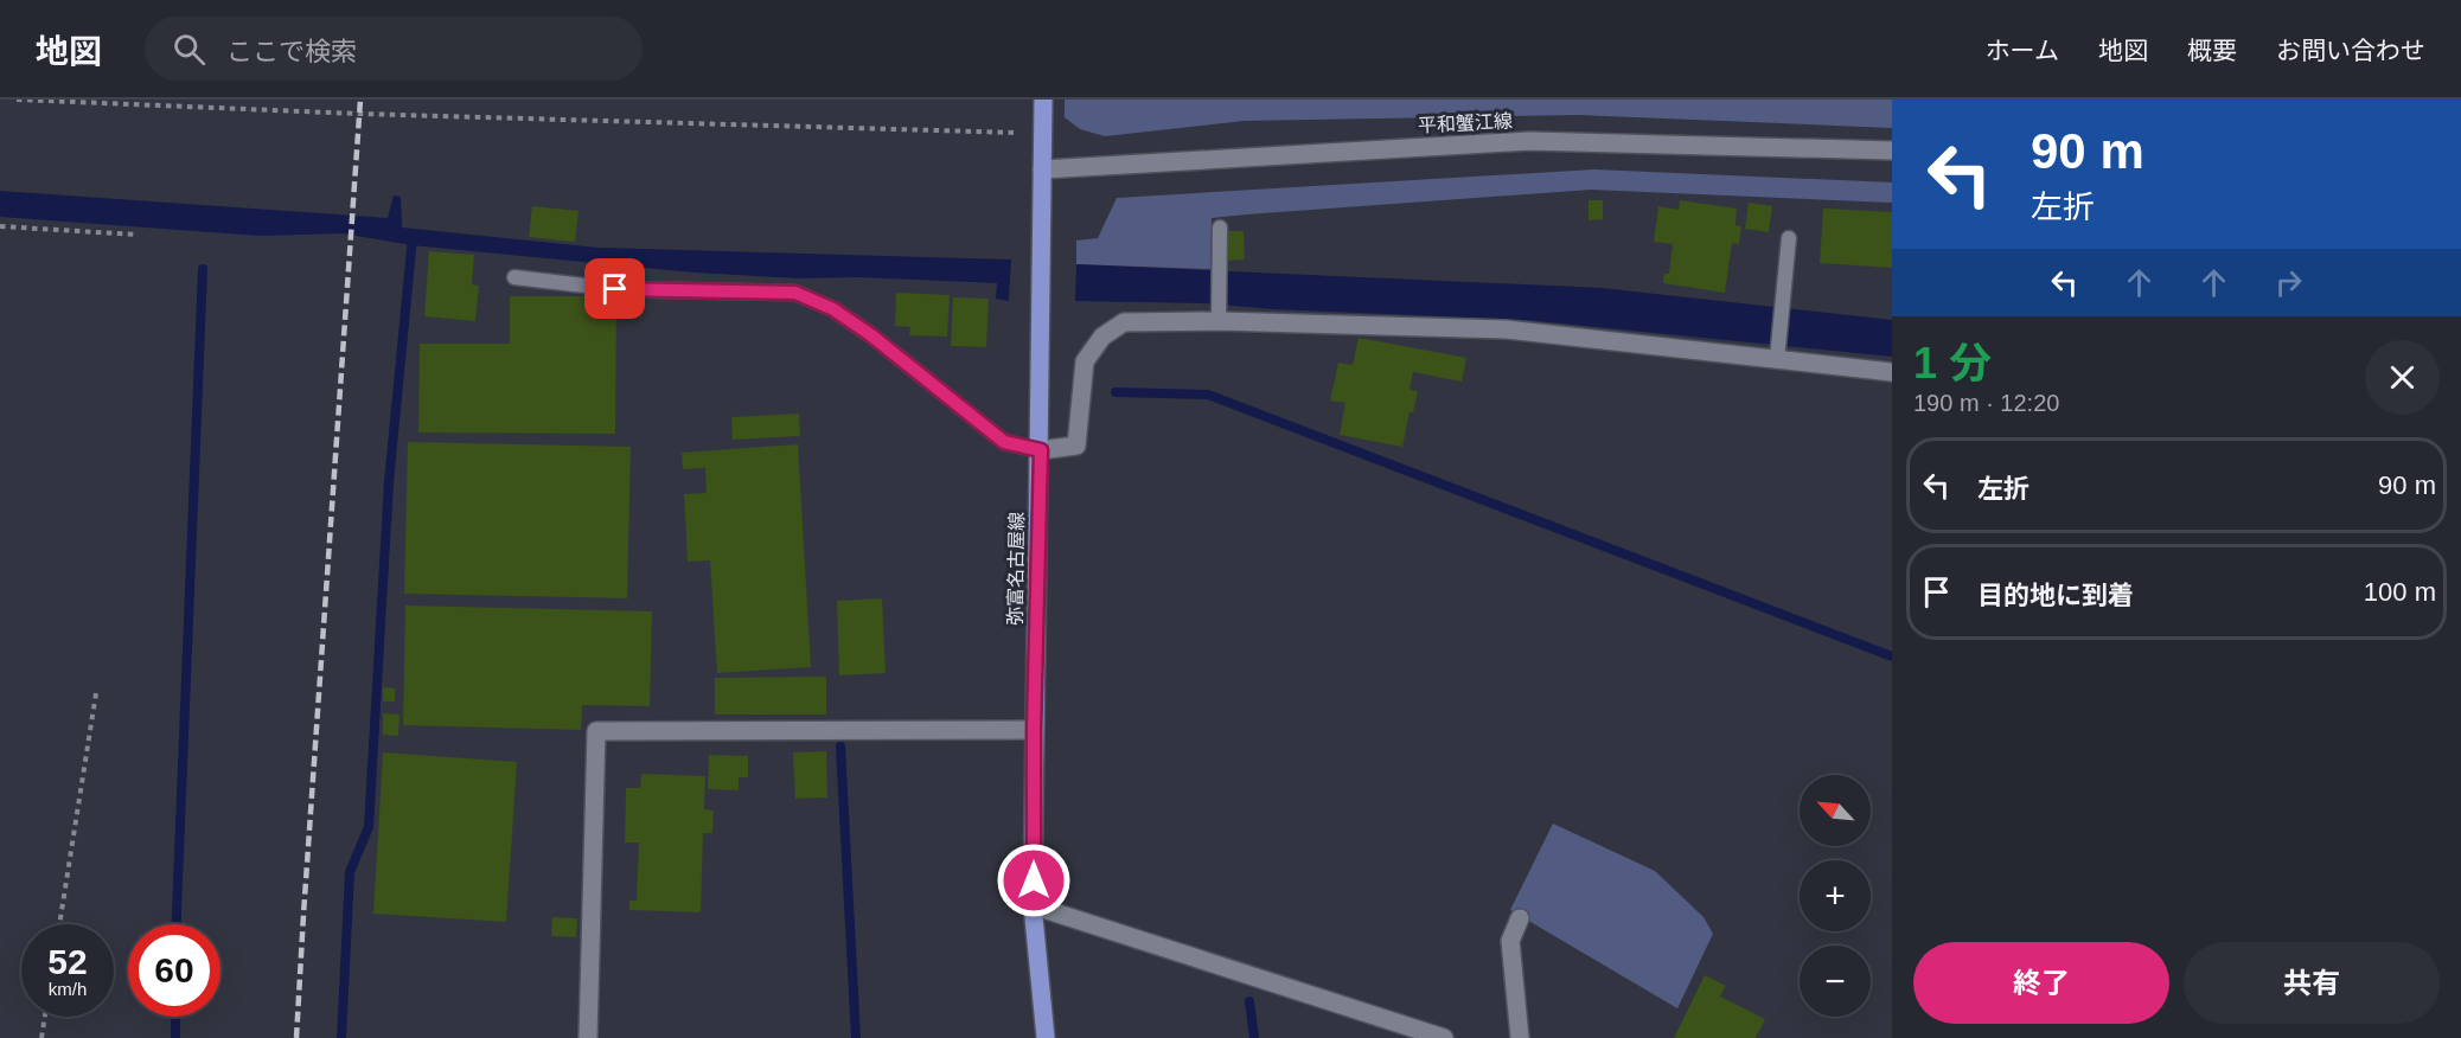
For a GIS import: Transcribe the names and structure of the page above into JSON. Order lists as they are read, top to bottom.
{
  "streets": {
    "main road": ["弥富名古屋線"],
    "street": ["平和蟹江線"]
  },
  "crossings": [
    ["平和蟹江線", "弥富名古屋線"]
  ],
  "north": "top left",
  "page": {
    "header": "地図",
    "search": "ここで検索",
    "nav": [
      "ホーム",
      "地図",
      "概要",
      "お問い合わせ"
    ],
    "turn": ["90 m", "左折"],
    "heading": ["1 分", "190 m · 12:20"],
    "list": [
      {
        "name": "左折",
        "value": "90 m"
      },
      {
        "name": "目的地に到着",
        "value": "100 m"
      }
    ],
    "map_buttons": ["+", "−"],
    "speed": "52 km/h",
    "limit": "60",
    "buttons": ["終了", "共有"]
  }
}
